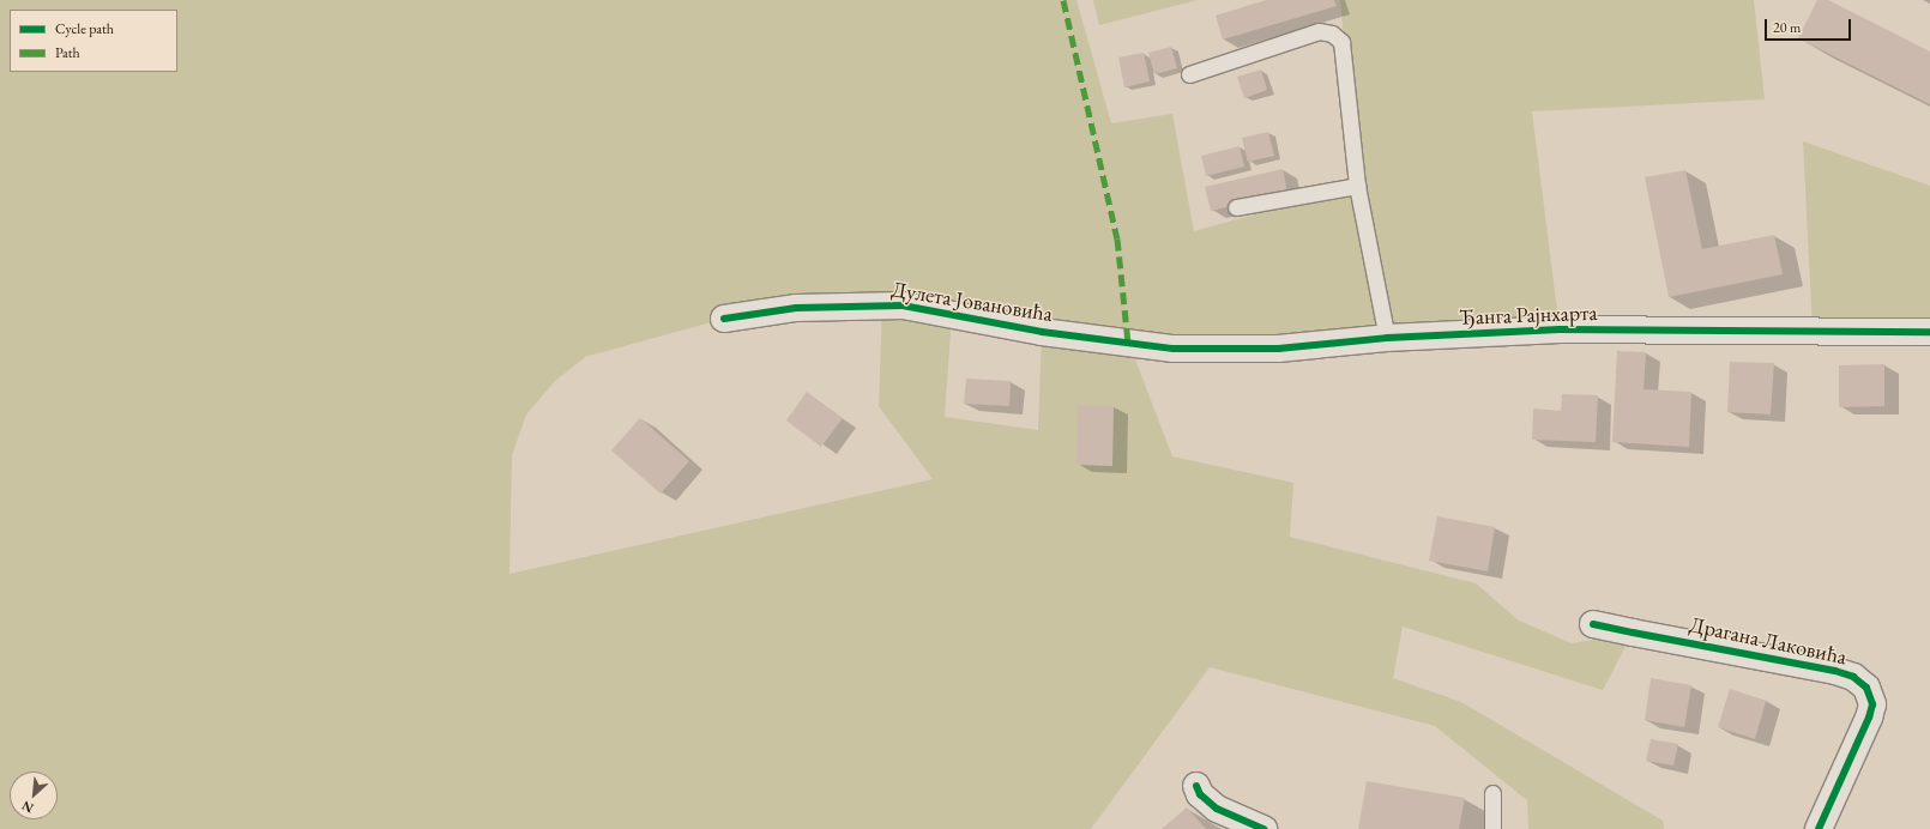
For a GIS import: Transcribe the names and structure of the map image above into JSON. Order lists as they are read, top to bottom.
{
  "streets": {
    "street": ["Дулета Јовановића", "Ђанга Рајнхарта", "Драгана Лаковића"]
  },
  "crossings": [
    ["Дулета Јовановића", "Ђанга Рајнхарта"]
  ],
  "legend": ["Cycle path", "Path"],
  "scale_bar": "20 m",
  "north": "bottom left"
}
